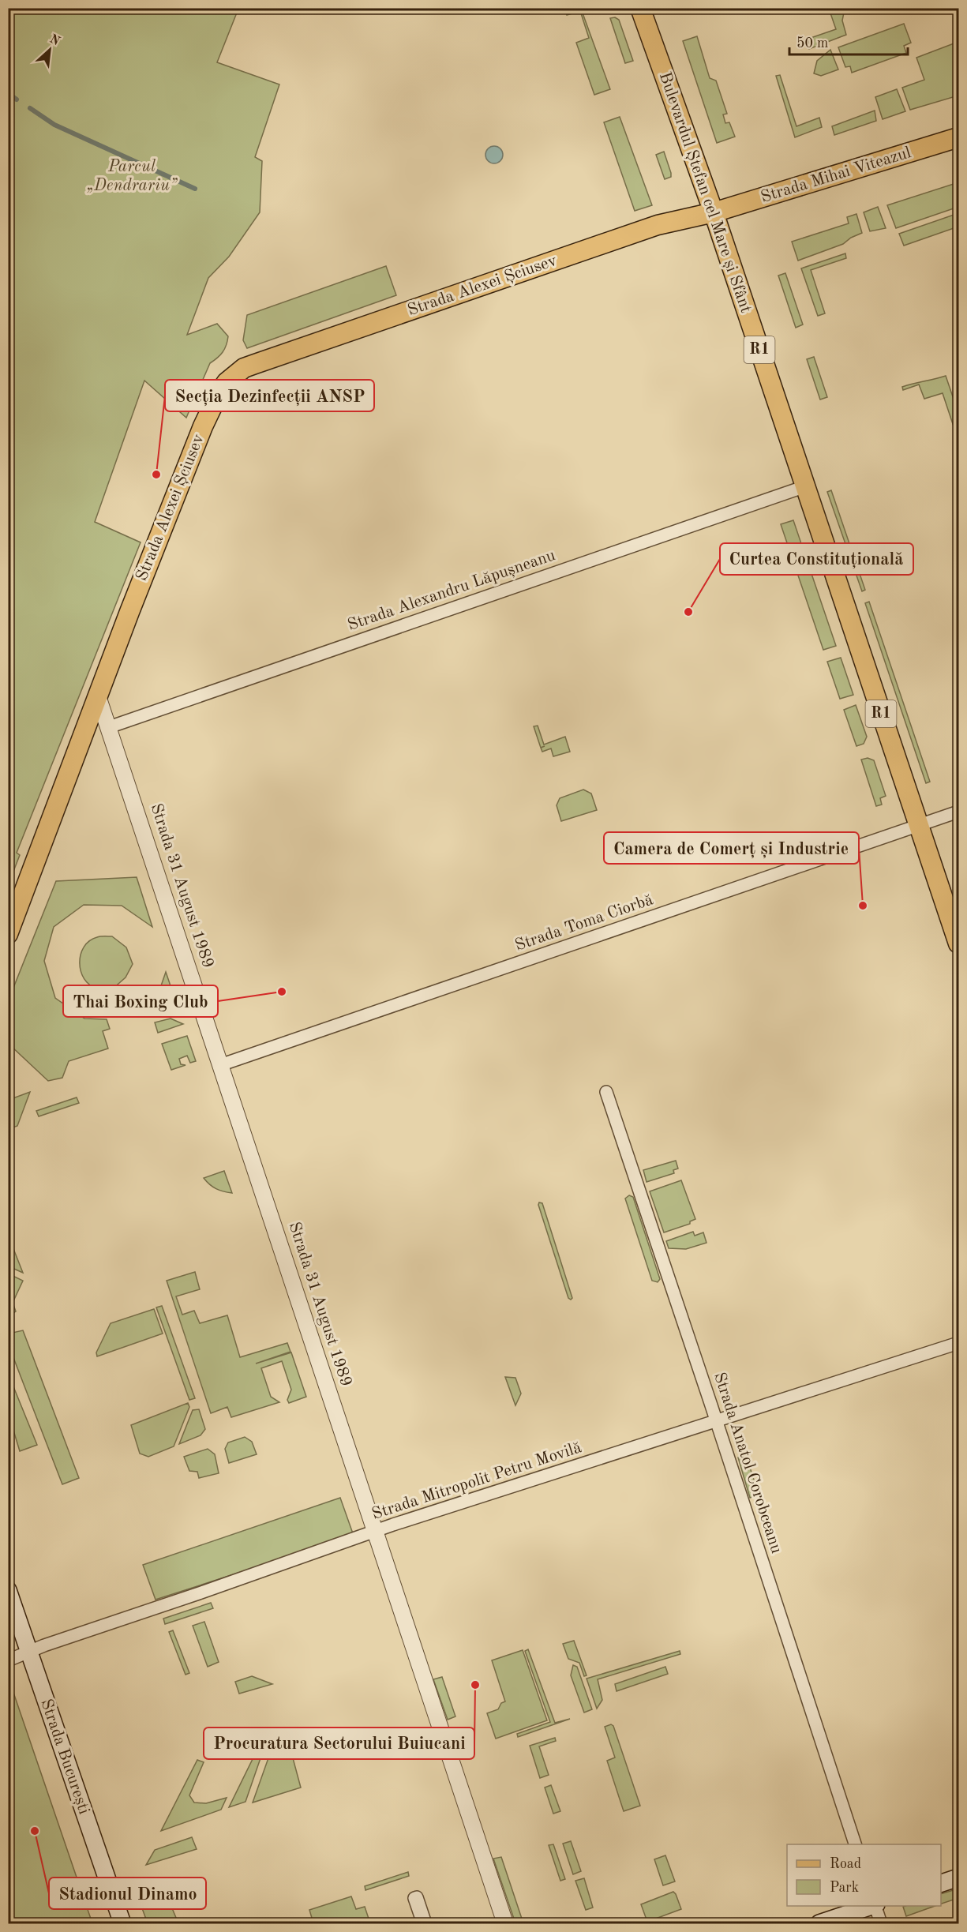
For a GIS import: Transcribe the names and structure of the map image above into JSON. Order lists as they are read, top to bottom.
{
  "streets": {
    "main road": [
      "Strada Mihai Viteazul",
      "Bulevardul Ștefan cel Mare și Sfânt",
      "Strada Alexei Șciusev",
      "R1",
      "Strada București"
    ],
    "street": [
      "Strada Alexandru Lăpușneanu",
      "Strada 31 August 1989",
      "Strada Toma Ciorbă",
      "Strada Anatol Corobceanu",
      "Strada Mitropolit Petru Movilă"
    ]
  },
  "crossings": [
    ["Strada Mihai Viteazul", "Bulevardul Ștefan cel Mare și Sfânt"],
    ["Strada Mihai Viteazul", "Strada Alexei Șciusev"],
    ["Bulevardul Ștefan cel Mare și Sfânt", "Strada Alexei Șciusev"],
    ["Bulevardul Ștefan cel Mare și Sfânt", "Strada Alexandru Lăpușneanu"],
    ["Bulevardul Ștefan cel Mare și Sfânt", "Strada Toma Ciorbă"],
    ["Strada Alexei Șciusev", "Strada 31 August 1989"],
    ["Strada Alexandru Lăpușneanu", "Strada 31 August 1989"],
    ["Strada 31 August 1989", "Strada Toma Ciorbă"],
    ["Strada 31 August 1989", "Strada Mitropolit Petru Movilă"],
    ["Strada Anatol Corobceanu", "Strada Mitropolit Petru Movilă"],
    ["Strada Mitropolit Petru Movilă", "Strada București"]
  ],
  "parks": ["Parcul „Dendrariu”"],
  "places": [
    "Secția Dezinfecții ANSP",
    "Curtea Constituțională",
    "Camera de Comerț și Industrie",
    "Thai Boxing Club",
    "Procuratura Sectorului Buiucani",
    "Stadionul Dinamo"
  ],
  "legend": ["Road", "Park"],
  "scale_bar": "50 m",
  "north": "top right"
}
